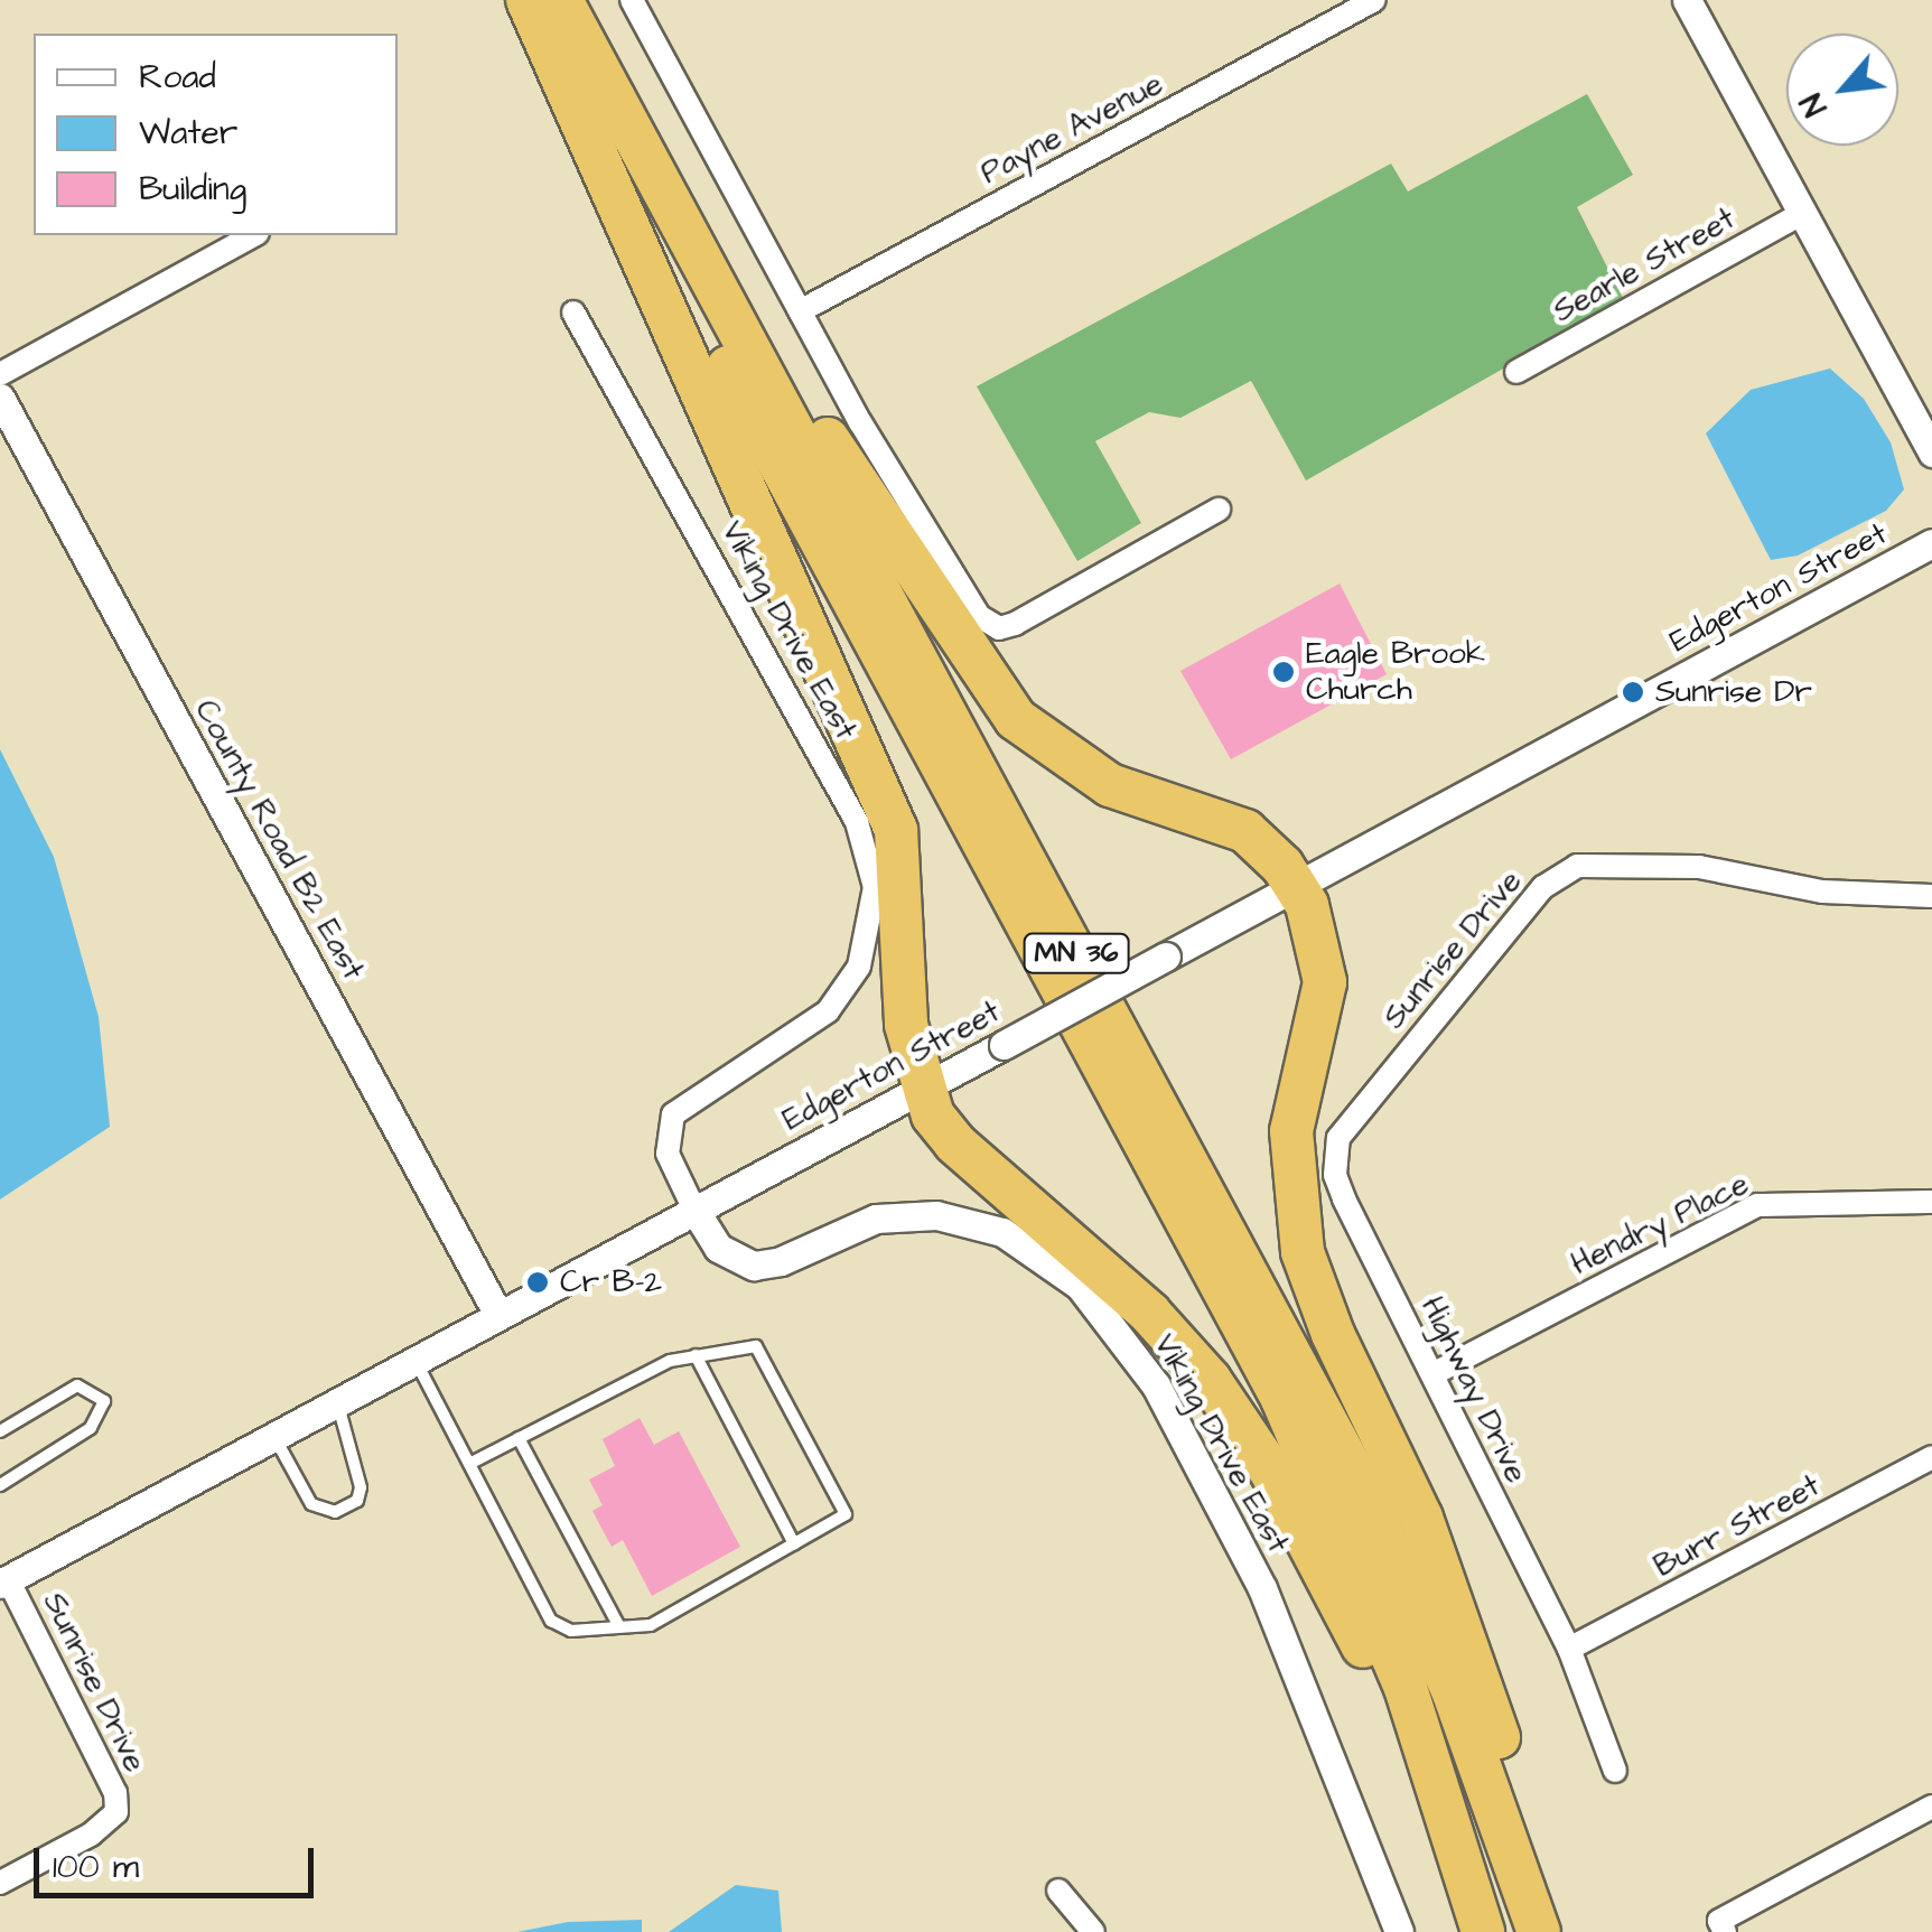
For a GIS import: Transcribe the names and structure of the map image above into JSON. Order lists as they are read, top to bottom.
{
  "streets": {
    "highway": ["MN 36"],
    "street": [
      "Payne Avenue",
      "Searle Street",
      "Edgerton Street",
      "Viking Drive East",
      "County Road B2 East",
      "Sunrise Drive",
      "Hendry Place",
      "Highway Drive",
      "Burr Street"
    ]
  },
  "crossings": [
    ["Edgerton Street", "Viking Drive East"],
    ["Edgerton Street", "County Road B2 East"],
    ["Edgerton Street", "Sunrise Drive"],
    ["Sunrise Drive", "Highway Drive"],
    ["Hendry Place", "Highway Drive"],
    ["Highway Drive", "Burr Street"]
  ],
  "places": ["Eagle Brook Church", "Sunrise Dr", "Cr B-2"],
  "legend": ["Road", "Water", "Building"],
  "scale_bar": "100 m",
  "north": "bottom left"
}
